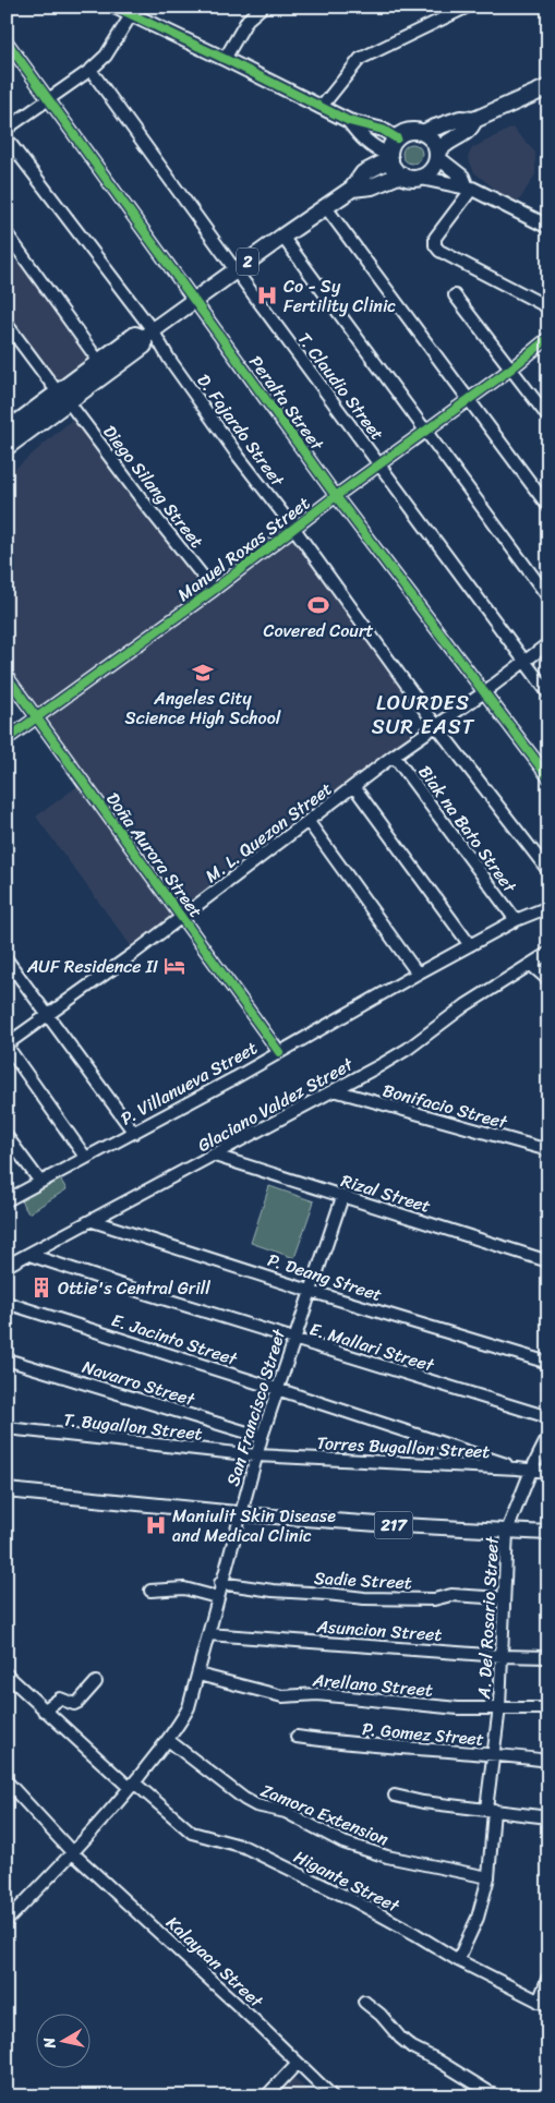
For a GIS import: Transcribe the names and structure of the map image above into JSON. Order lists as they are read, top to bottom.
{
  "streets": {
    "highway": ["2"],
    "main road": ["217"],
    "street": [
      "T. Claudio Street",
      "Peralta Street",
      "D. Fajardo Street",
      "Diego Silang Street",
      "Manuel Roxas Street",
      "Biak na Bato Street",
      "M. L. Quezon Street",
      "Doña Aurora Street",
      "P. Villanueva Street",
      "Glaciano Valdez Street",
      "Bonifacio Street",
      "Rizal Street",
      "P. Deang Street",
      "E. Jacinto Street",
      "E. Mallari Street",
      "Navarro Street",
      "San Francisco Street",
      "T. Bugallon Street",
      "Torres Bugallon Street",
      "Sadie Street",
      "A. Del Rosario Street",
      "Asuncion Street",
      "Arellano Street",
      "P. Gomez Street",
      "Zamora Extension",
      "Higante Street",
      "Kalayaan Street"
    ]
  },
  "crossings": [
    ["2", "T. Claudio Street"],
    ["2", "Peralta Street"],
    ["2", "D. Fajardo Street"],
    ["2", "Diego Silang Street"],
    ["T. Claudio Street", "Manuel Roxas Street"],
    ["T. Claudio Street", "M. L. Quezon Street"],
    ["Peralta Street", "Manuel Roxas Street"],
    ["Peralta Street", "M. L. Quezon Street"],
    ["D. Fajardo Street", "Manuel Roxas Street"],
    ["D. Fajardo Street", "M. L. Quezon Street"],
    ["Diego Silang Street", "Manuel Roxas Street"],
    ["Manuel Roxas Street", "Doña Aurora Street"],
    ["Biak na Bato Street", "M. L. Quezon Street"],
    ["Biak na Bato Street", "P. Villanueva Street"],
    ["M. L. Quezon Street", "Doña Aurora Street"],
    ["Doña Aurora Street", "P. Villanueva Street"],
    ["Glaciano Valdez Street", "Bonifacio Street"],
    ["Glaciano Valdez Street", "Rizal Street"],
    ["Glaciano Valdez Street", "P. Deang Street"],
    ["Glaciano Valdez Street", "E. Mallari Street"],
    ["Rizal Street", "San Francisco Street"],
    ["P. Deang Street", "San Francisco Street"],
    ["E. Jacinto Street", "San Francisco Street"],
    ["E. Jacinto Street", "Torres Bugallon Street"],
    ["E. Mallari Street", "San Francisco Street"],
    ["Navarro Street", "San Francisco Street"],
    ["San Francisco Street", "T. Bugallon Street"],
    ["San Francisco Street", "Torres Bugallon Street"],
    ["San Francisco Street", "217"],
    ["San Francisco Street", "Sadie Street"],
    ["San Francisco Street", "Asuncion Street"],
    ["San Francisco Street", "Arellano Street"],
    ["San Francisco Street", "Zamora Extension"],
    ["San Francisco Street", "Higante Street"],
    ["San Francisco Street", "Kalayaan Street"],
    ["T. Bugallon Street", "Torres Bugallon Street"],
    ["Torres Bugallon Street", "A. Del Rosario Street"],
    ["217", "A. Del Rosario Street"],
    ["Sadie Street", "A. Del Rosario Street"],
    ["A. Del Rosario Street", "Asuncion Street"],
    ["A. Del Rosario Street", "Arellano Street"],
    ["A. Del Rosario Street", "P. Gomez Street"],
    ["A. Del Rosario Street", "Zamora Extension"],
    ["A. Del Rosario Street", "Higante Street"]
  ],
  "districts": ["LOURDES SUR EAST"],
  "places": {
    "hospital": ["Co - Sy Fertility Clinic", "Maniulit Skin Disease and Medical Clinic"],
    "sports": ["Covered Court"],
    "school or university": ["Angeles City Science High School"],
    "hotel": ["AUF Residence II"],
    "building": ["Ottie's Central Grill"]
  },
  "north": "left"
}
